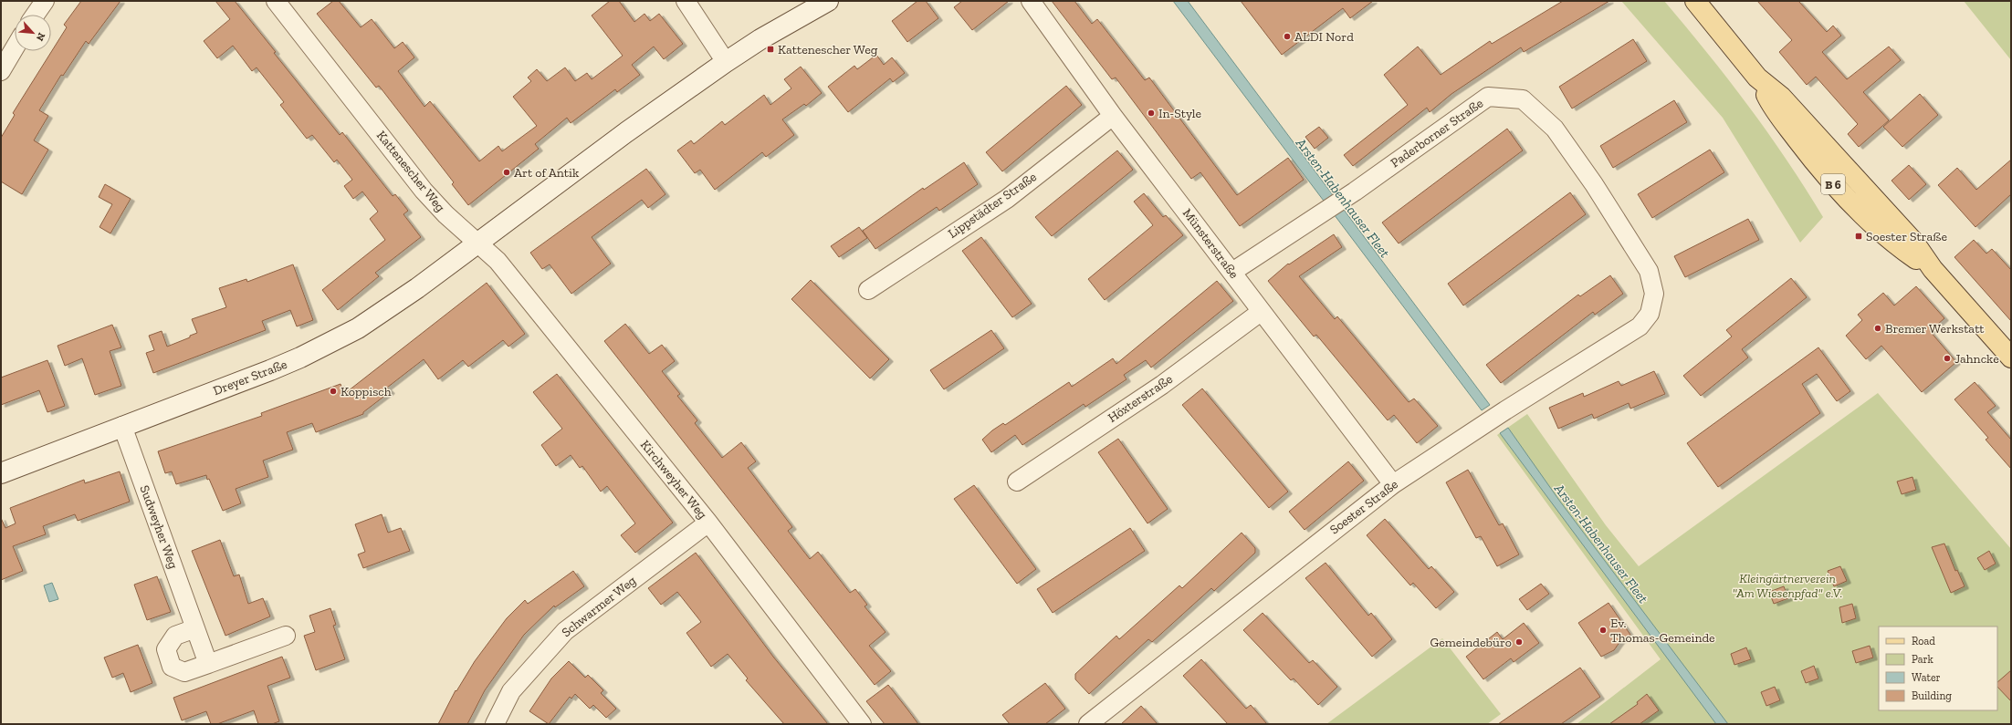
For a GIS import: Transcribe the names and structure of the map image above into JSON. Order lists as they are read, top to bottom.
{
  "streets": {
    "main road": ["B 6"],
    "street": [
      "Paderborner Straße",
      "Kattenescher Weg",
      "Lippstädter Straße",
      "Münsterstraße",
      "Dreyer Straße",
      "Höxterstraße",
      "Kirchweyher Weg",
      "Soester Straße",
      "Sudweyher Weg",
      "Schwarmer Weg"
    ]
  },
  "crossings": [
    ["Paderborner Straße", "Münsterstraße"],
    ["Paderborner Straße", "Soester Straße"],
    ["Kattenescher Weg", "Dreyer Straße"],
    ["Kattenescher Weg", "Kirchweyher Weg"],
    ["Lippstädter Straße", "Münsterstraße"],
    ["Münsterstraße", "Höxterstraße"],
    ["Münsterstraße", "Soester Straße"],
    ["Dreyer Straße", "Kirchweyher Weg"],
    ["Dreyer Straße", "Sudweyher Weg"],
    ["Kirchweyher Weg", "Schwarmer Weg"]
  ],
  "water": ["Arsten-Habenhauser Fleet"],
  "parks": ["Kleingärtnerverein \"Am Wiesenpfad\" e.V."],
  "places": {
    "other": [
      "ALDI Nord",
      "In-Style",
      "Art of Antik",
      "Bremer Werkstatt",
      "Jahncke",
      "Koppisch",
      "Ev. Thomas-Gemeinde",
      "Gemeindebüro"
    ],
    "transit": ["Kattenescher Weg", "Soester Straße"]
  },
  "legend": [
    "Road",
    "Park",
    "Water",
    "Building"
  ],
  "north": "bottom right"
}
